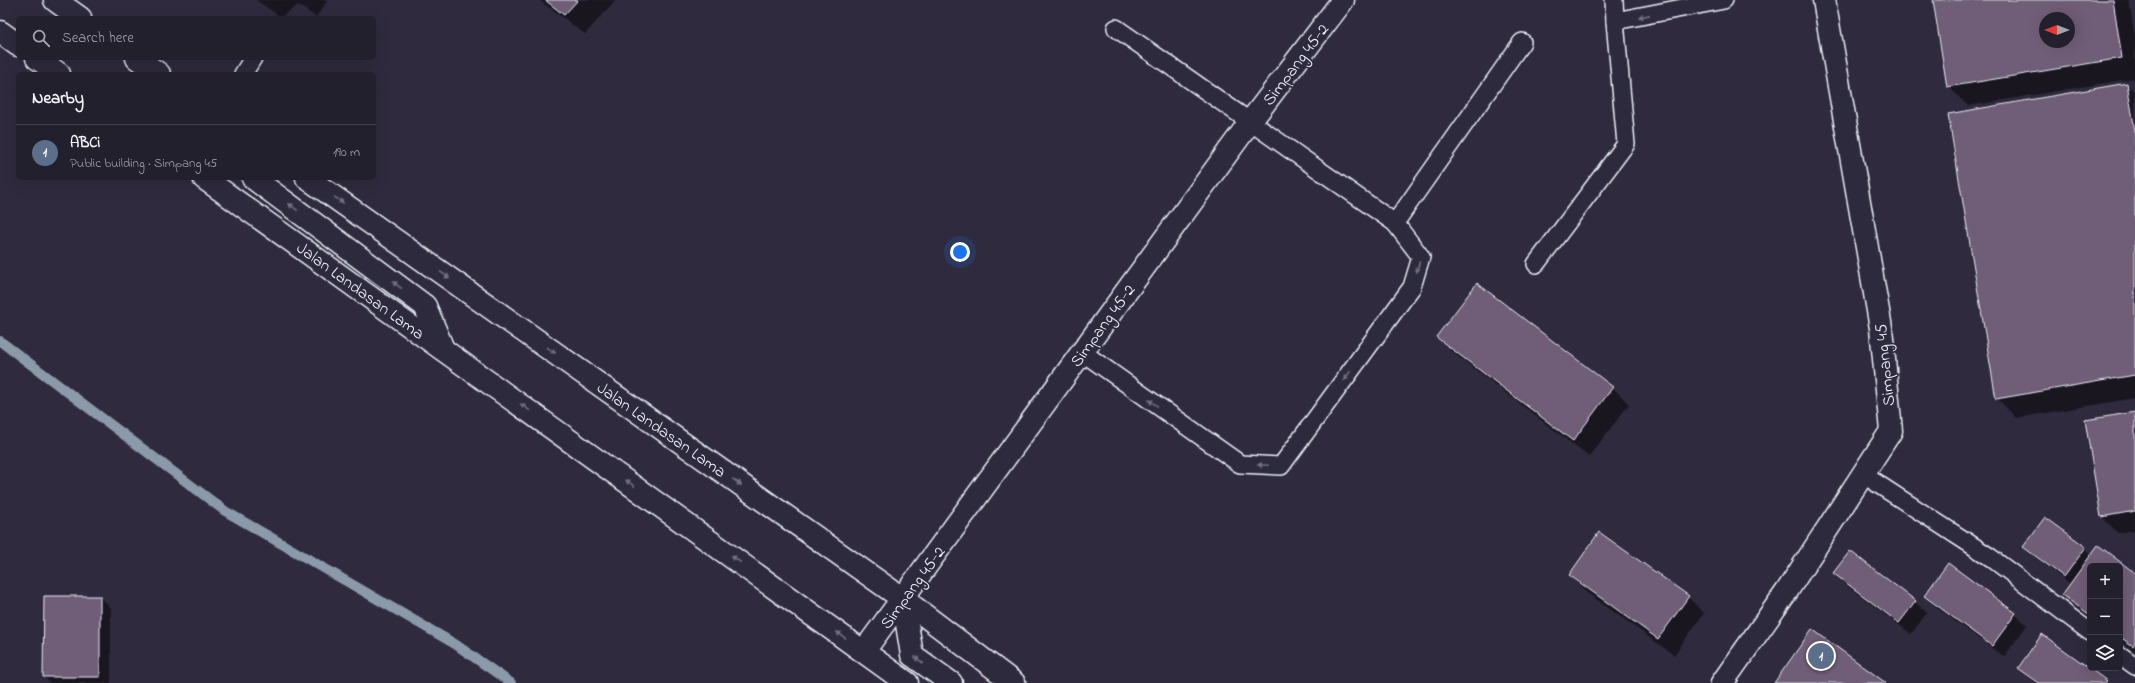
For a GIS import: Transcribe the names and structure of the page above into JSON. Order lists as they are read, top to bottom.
{
  "streets": {
    "main road": ["Simpang 45-2", "Jalan Landasan Lama", "Simpang 45"]
  },
  "crossings": [
    ["Simpang 45-2", "Jalan Landasan Lama"]
  ],
  "north": "left",
  "page": {
    "search": "Search here",
    "heading": "Nearby",
    "list": [
      {
        "mark": "1",
        "name": "ABCi",
        "note": "Public building · Simpang 45",
        "value": "190 m"
      }
    ],
    "map_buttons": ["+", "−"],
    "pins": "1"
  }
}
